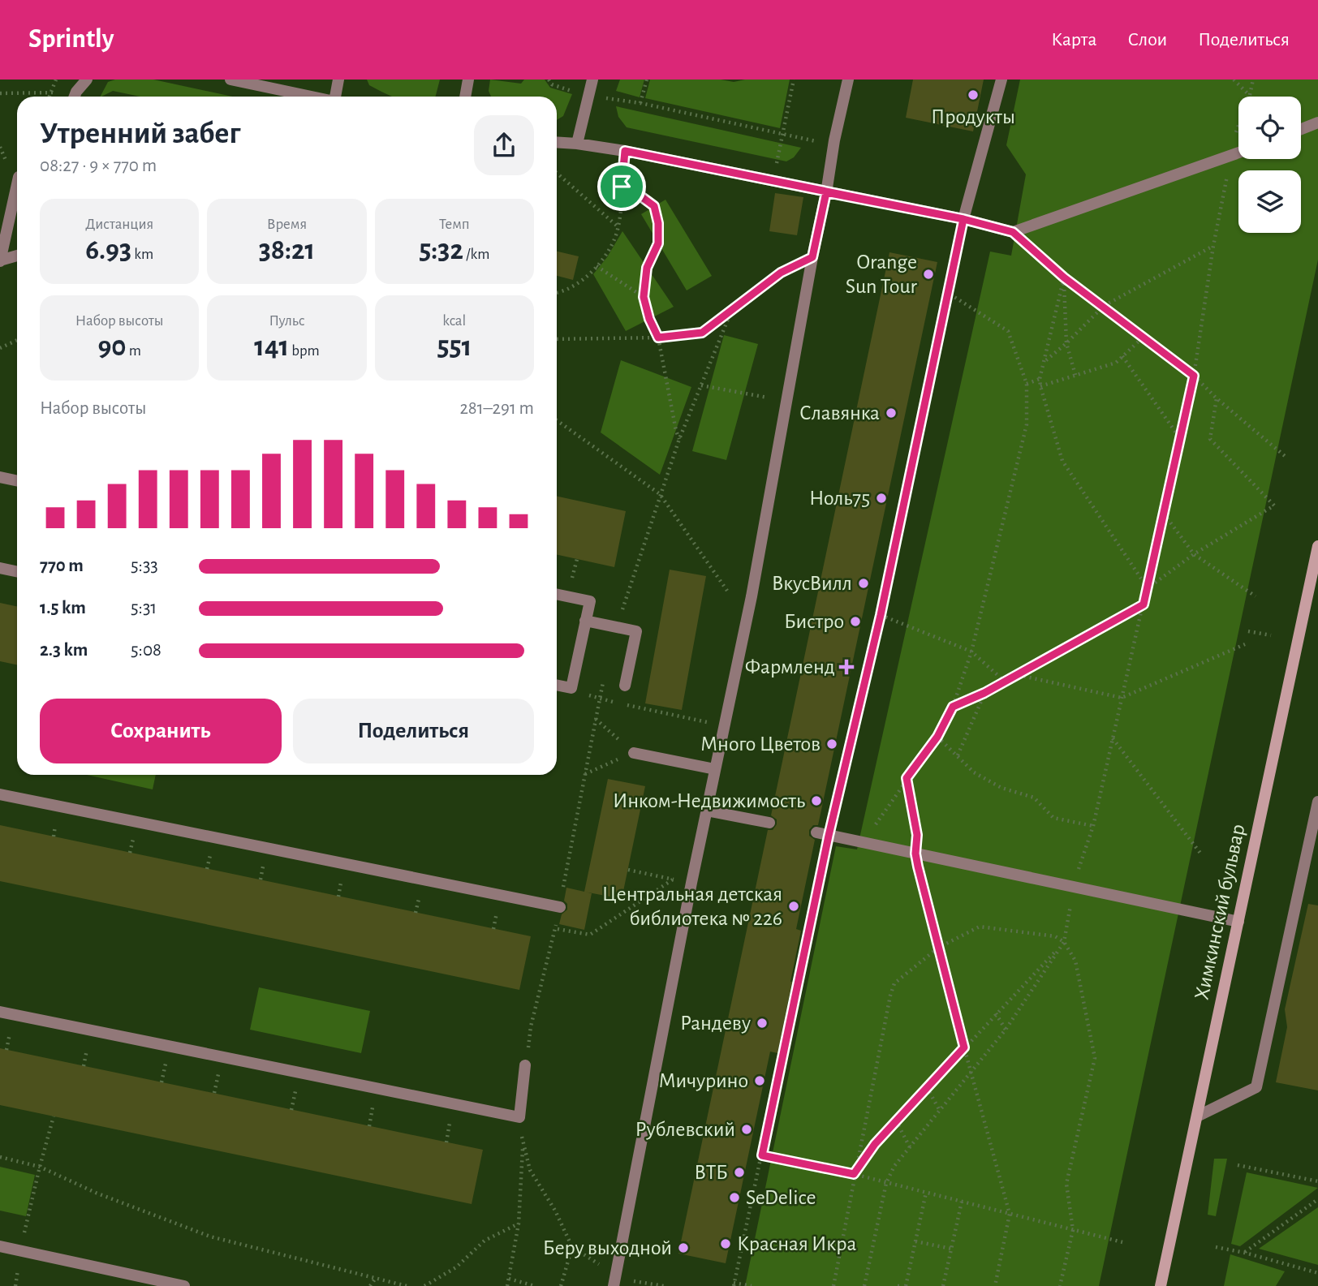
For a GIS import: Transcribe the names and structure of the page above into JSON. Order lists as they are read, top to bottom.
{
  "streets": {
    "main road": ["Химкинский бульвар"]
  },
  "places": {
    "other": [
      "Продукты",
      "Orange Sun Tour",
      "Славянка",
      "Ноль75",
      "ВкусВилл",
      "Бистро",
      "Много Цветов",
      "Инком-Недвижимость",
      "Центральная детская библиотека № 226",
      "Рандеву",
      "Мичурино",
      "Рублевский",
      "ВТБ",
      "SeDelice",
      "Красная Икра",
      "Беру выходной"
    ],
    "health": ["Фармленд"]
  },
  "page": {
    "header": "Sprintly",
    "nav": ["Карта", "Слои", "Поделиться"],
    "heading": ["Утренний забег", "08:27 · 9 × 770 m"],
    "stats": [
      ["Дистанция", "6.93 km"],
      ["Время", "38:21"],
      ["Темп", "5:32 /km"],
      ["Набор высоты", "90 m"],
      ["Пульс", "141 bpm"],
      ["kcal", "551"]
    ],
    "chart": ["Набор высоты", "281–291 m"],
    "list": [
      {
        "name": "770 m",
        "note": "5:33"
      },
      {
        "name": "1.5 km",
        "note": "5:31"
      },
      {
        "name": "2.3 km",
        "note": "5:08"
      }
    ],
    "buttons": ["Сохранить", "Поделиться"]
  }
}
